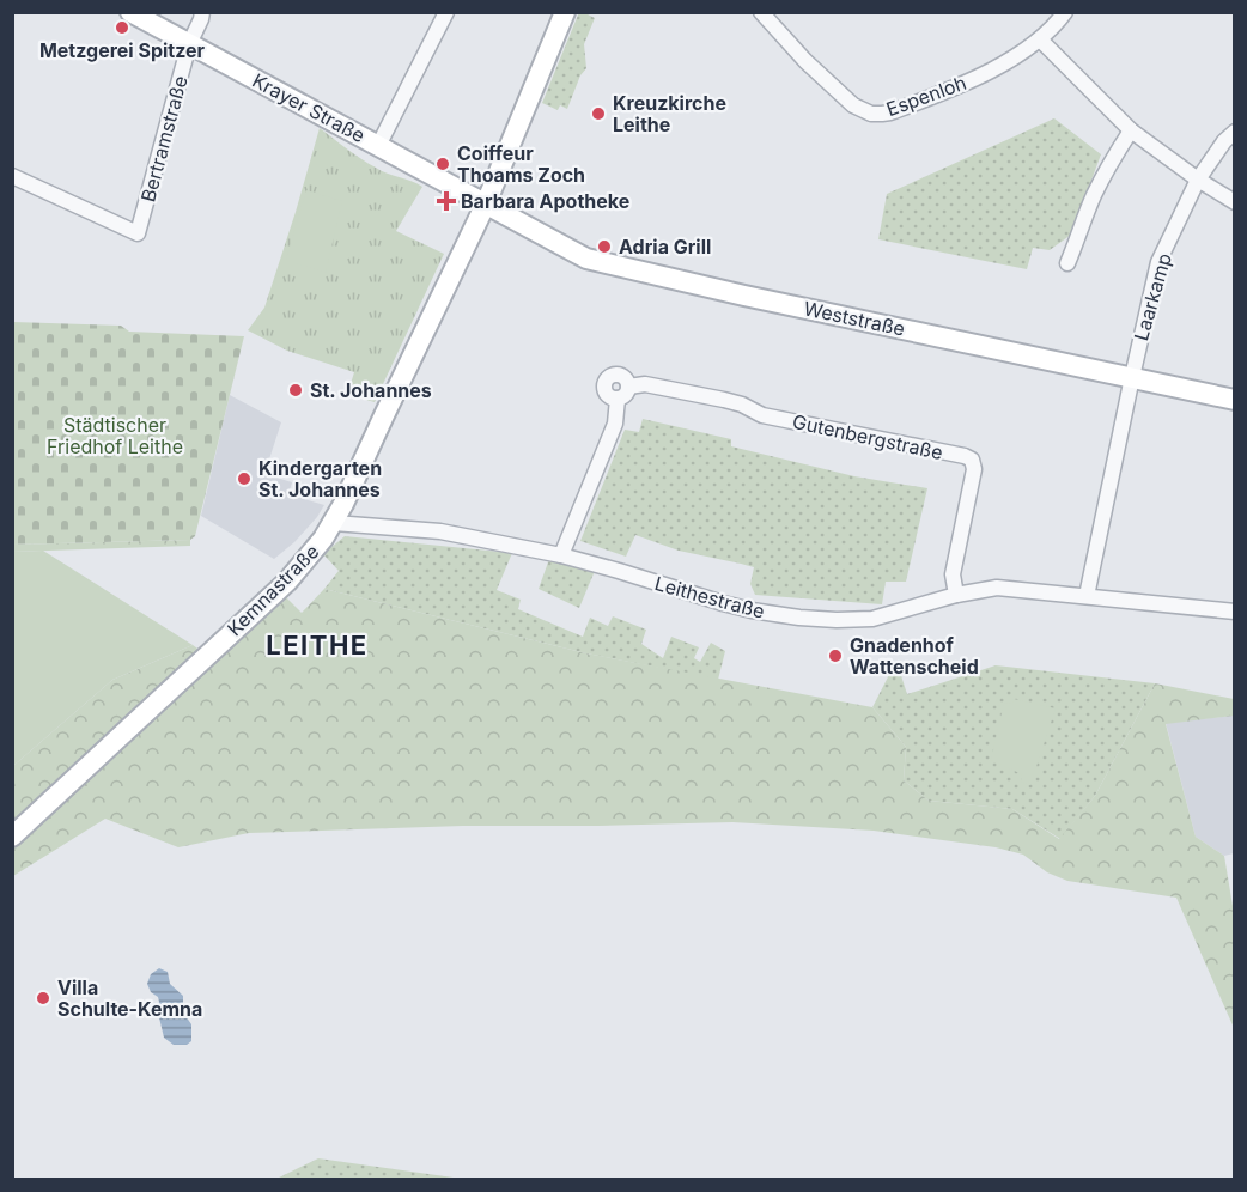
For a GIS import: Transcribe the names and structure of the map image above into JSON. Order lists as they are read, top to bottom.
{
  "streets": {
    "street": [
      "Espenloh",
      "Krayer Straße",
      "Bertramstraße",
      "Laarkamp",
      "Weststraße",
      "Gutenbergstraße",
      "Kemnastraße",
      "Leithestraße"
    ]
  },
  "crossings": [
    ["Krayer Straße", "Bertramstraße"],
    ["Krayer Straße", "Weststraße"],
    ["Krayer Straße", "Kemnastraße"],
    ["Laarkamp", "Weststraße"],
    ["Weststraße", "Kemnastraße"],
    ["Gutenbergstraße", "Leithestraße"],
    ["Kemnastraße", "Leithestraße"]
  ],
  "districts": ["LEITHE"],
  "parks": ["Städtischer Friedhof Leithe"],
  "places": {
    "other": [
      "Metzgerei Spitzer",
      "Kreuzkirche Leithe",
      "Coiffeur Thoams Zoch",
      "Adria Grill",
      "St. Johannes",
      "Kindergarten St. Johannes",
      "Gnadenhof Wattenscheid",
      "Villa Schulte-Kemna"
    ],
    "health": ["Barbara Apotheke"]
  }
}
